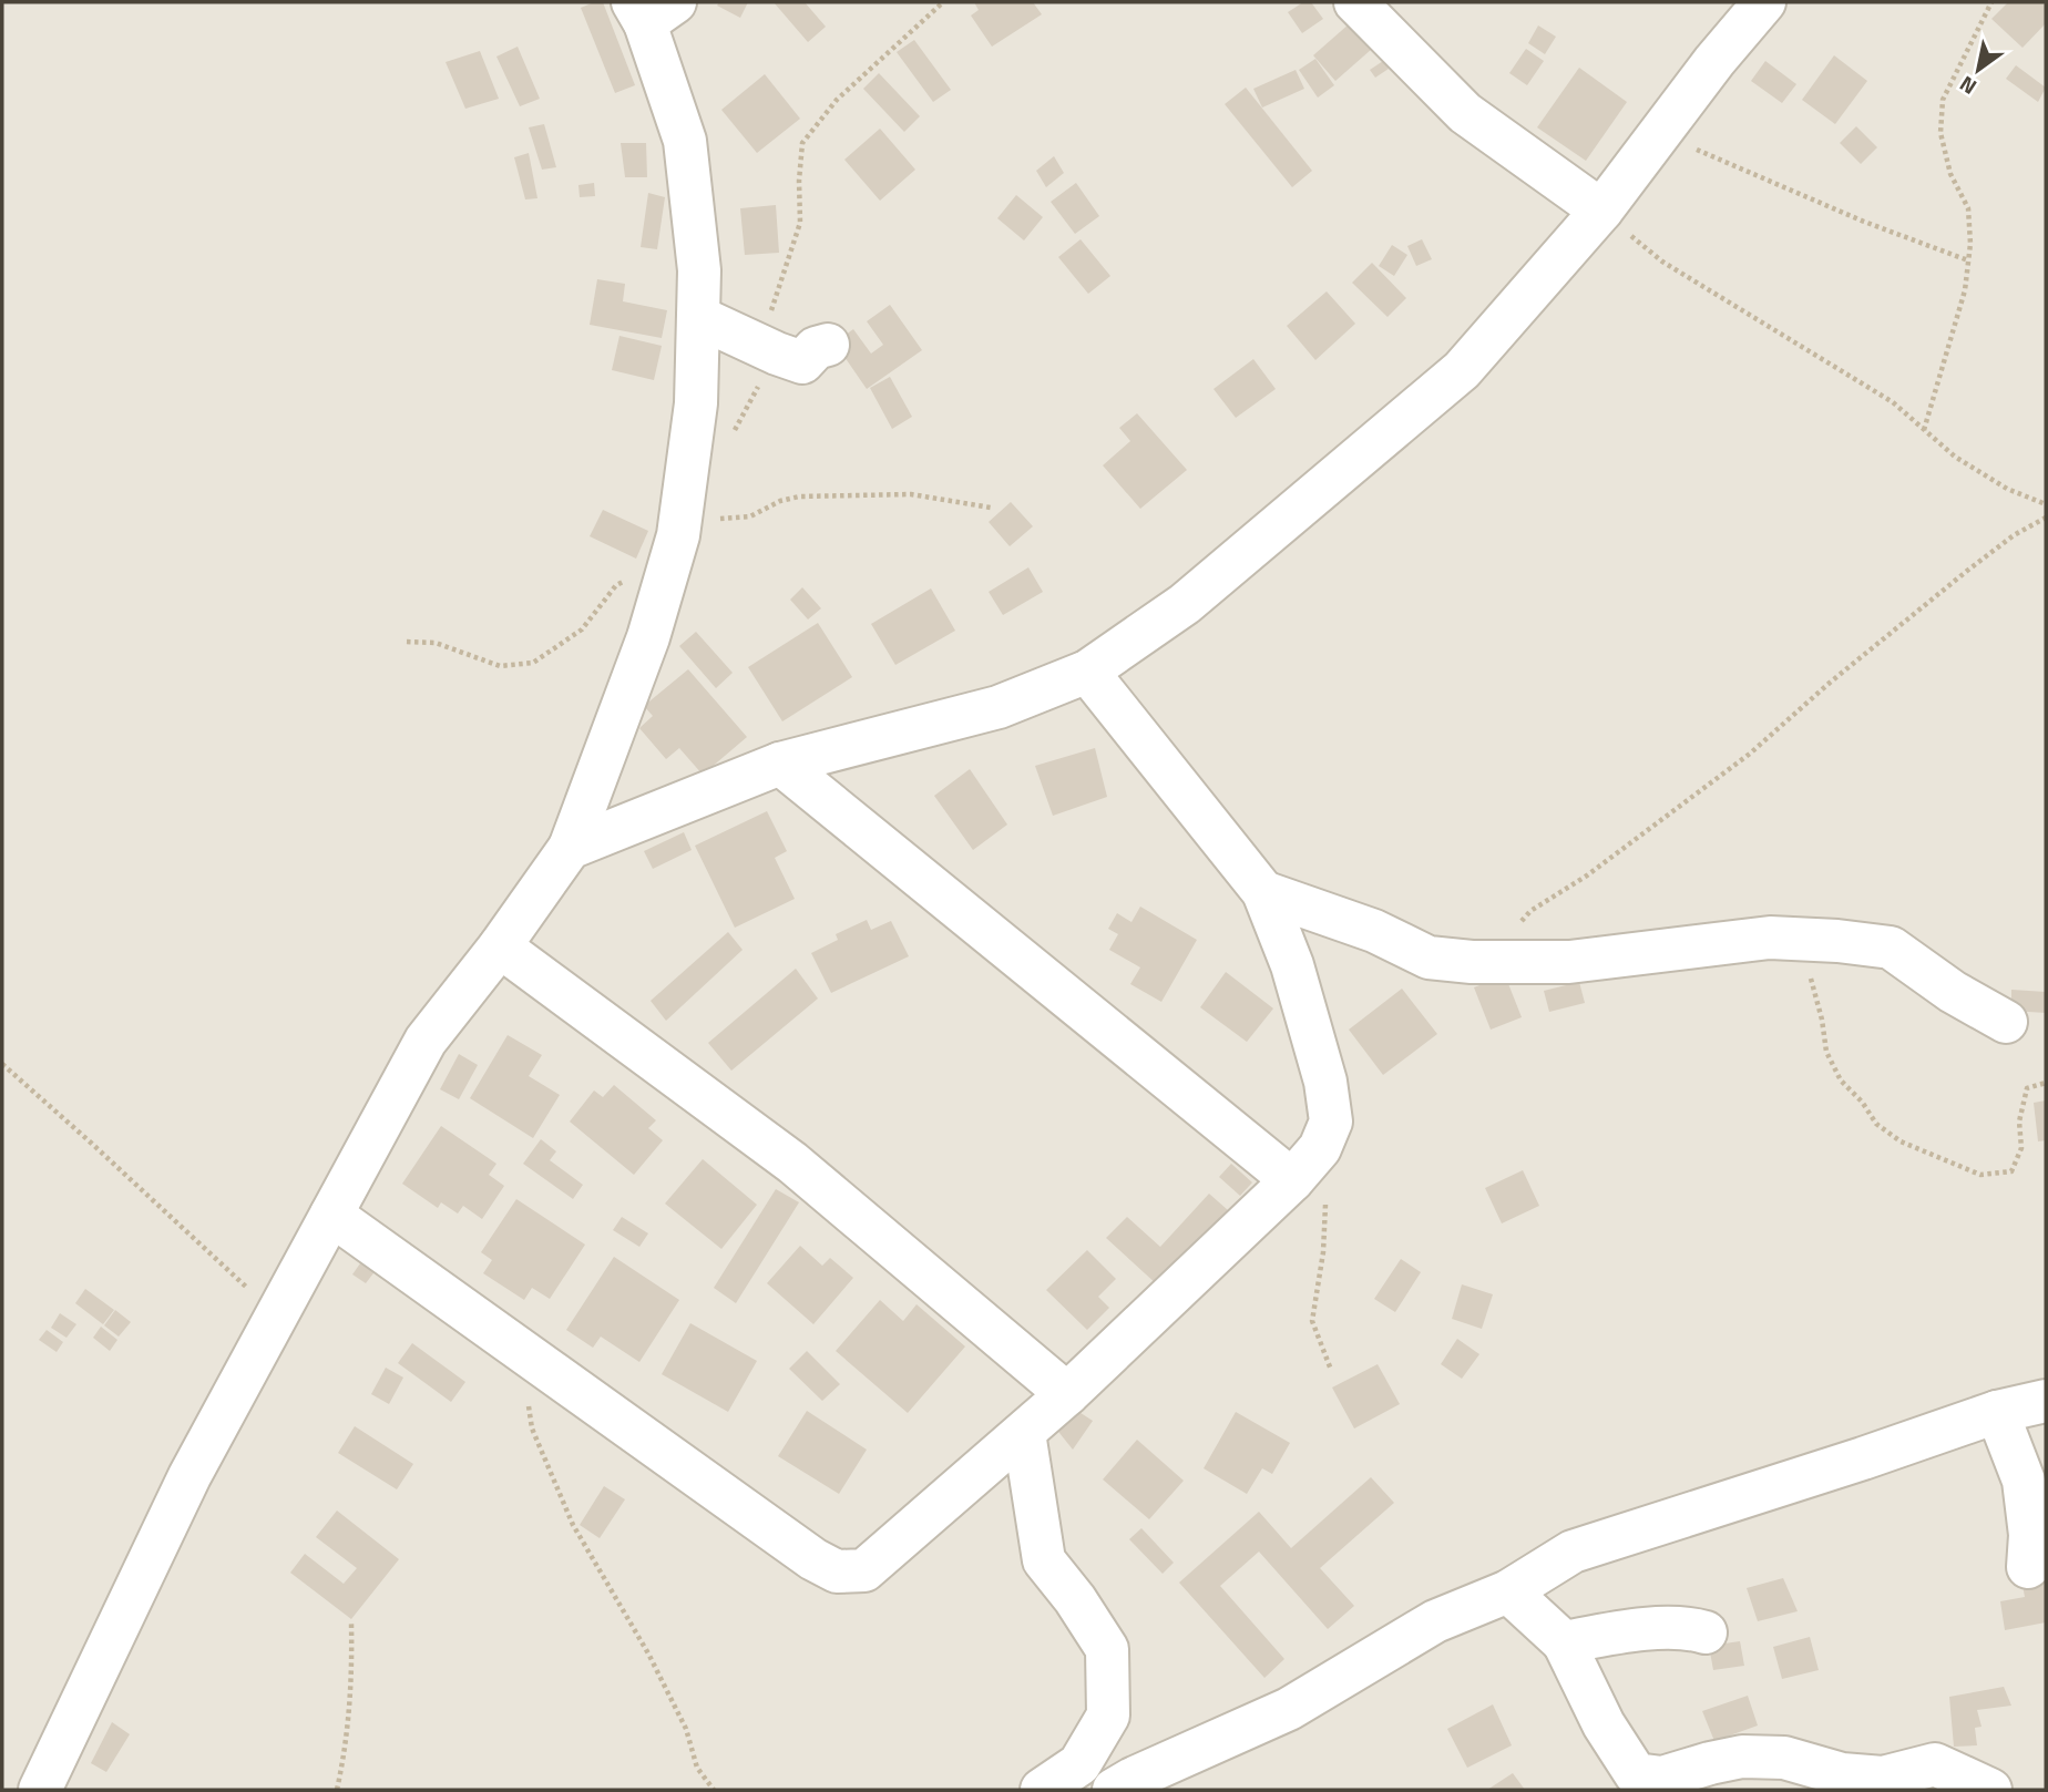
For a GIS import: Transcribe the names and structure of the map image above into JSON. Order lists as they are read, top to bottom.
{
  "north": "bottom left"
}
